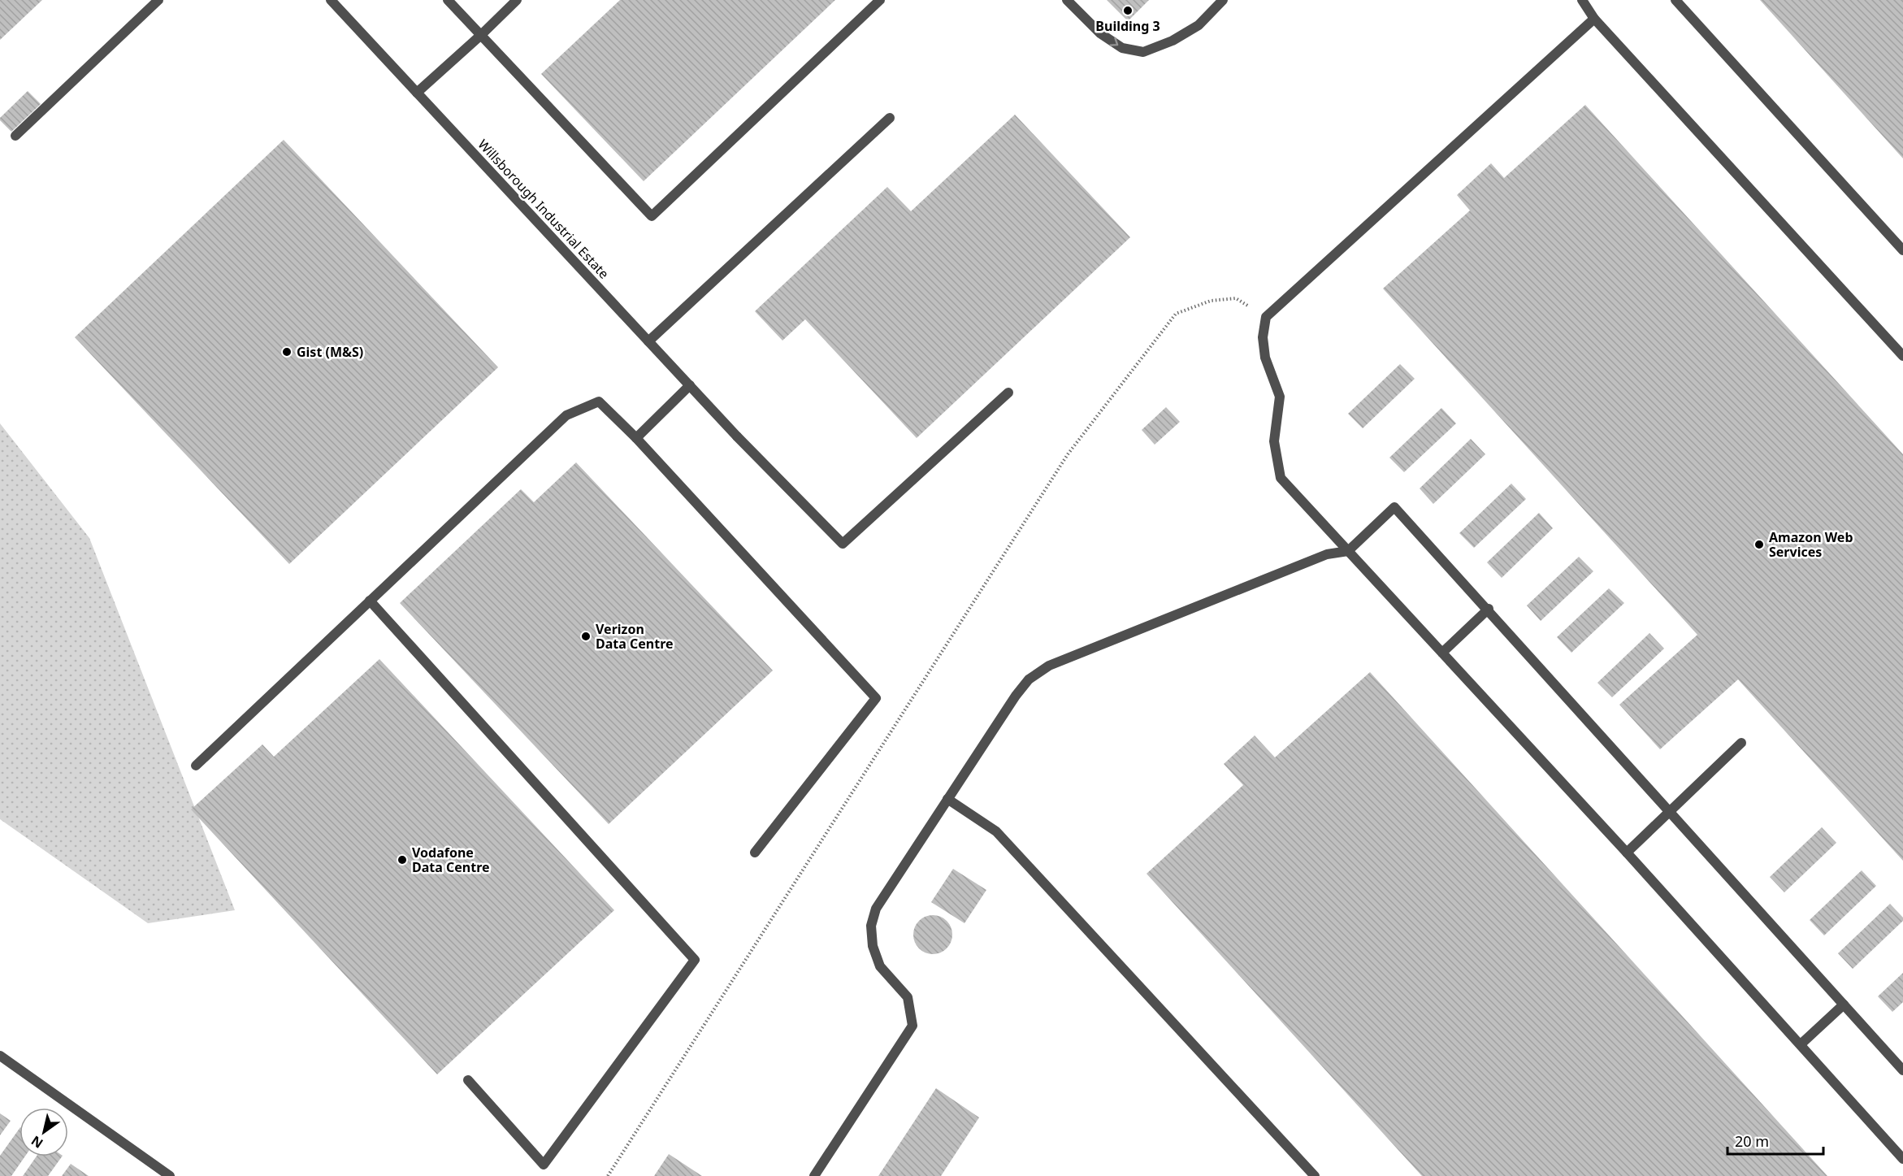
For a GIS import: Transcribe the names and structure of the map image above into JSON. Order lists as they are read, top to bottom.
{
  "streets": {
    "street": ["Willsborough Industrial Estate"]
  },
  "places": [
    "Building 3",
    "Gist (M&S)",
    "Amazon Web Services",
    "Verizon Data Centre",
    "Vodafone Data Centre"
  ],
  "scale_bar": "20 m",
  "north": "bottom left"
}
